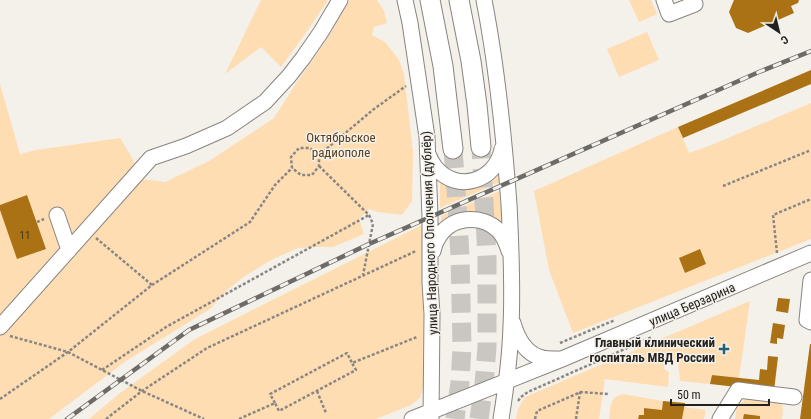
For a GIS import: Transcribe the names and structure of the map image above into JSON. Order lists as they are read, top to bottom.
{
  "streets": {
    "street": ["улица Народного Ополчения (дублёр)", "улица Берзарина"]
  },
  "crossings": [
    ["улица Народного Ополчения (дублёр)", "улица Берзарина"]
  ],
  "parks": ["Октябрьское радиополе"],
  "places": {
    "health": ["Главный клинический госпиталь МВД России"]
  },
  "house_numbers": ["11"],
  "scale_bar": "50 m",
  "north": "bottom right"
}
